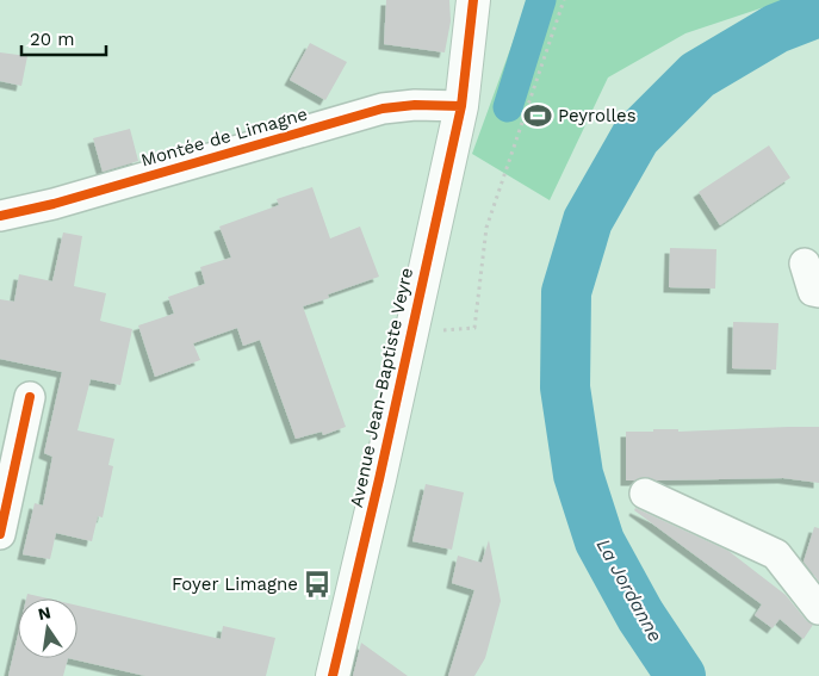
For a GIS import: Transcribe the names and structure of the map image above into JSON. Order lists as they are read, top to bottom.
{
  "streets": {
    "main road": ["Avenue Jean-Baptiste Veyre"],
    "street": ["Montée de Limagne"]
  },
  "crossings": [
    ["Montée de Limagne", "Avenue Jean-Baptiste Veyre"]
  ],
  "water": ["La Jordanne"],
  "places": {
    "sports": ["Peyrolles"],
    "bus stop": ["Foyer Limagne"]
  },
  "scale_bar": "20 m",
  "north": "top"
}
